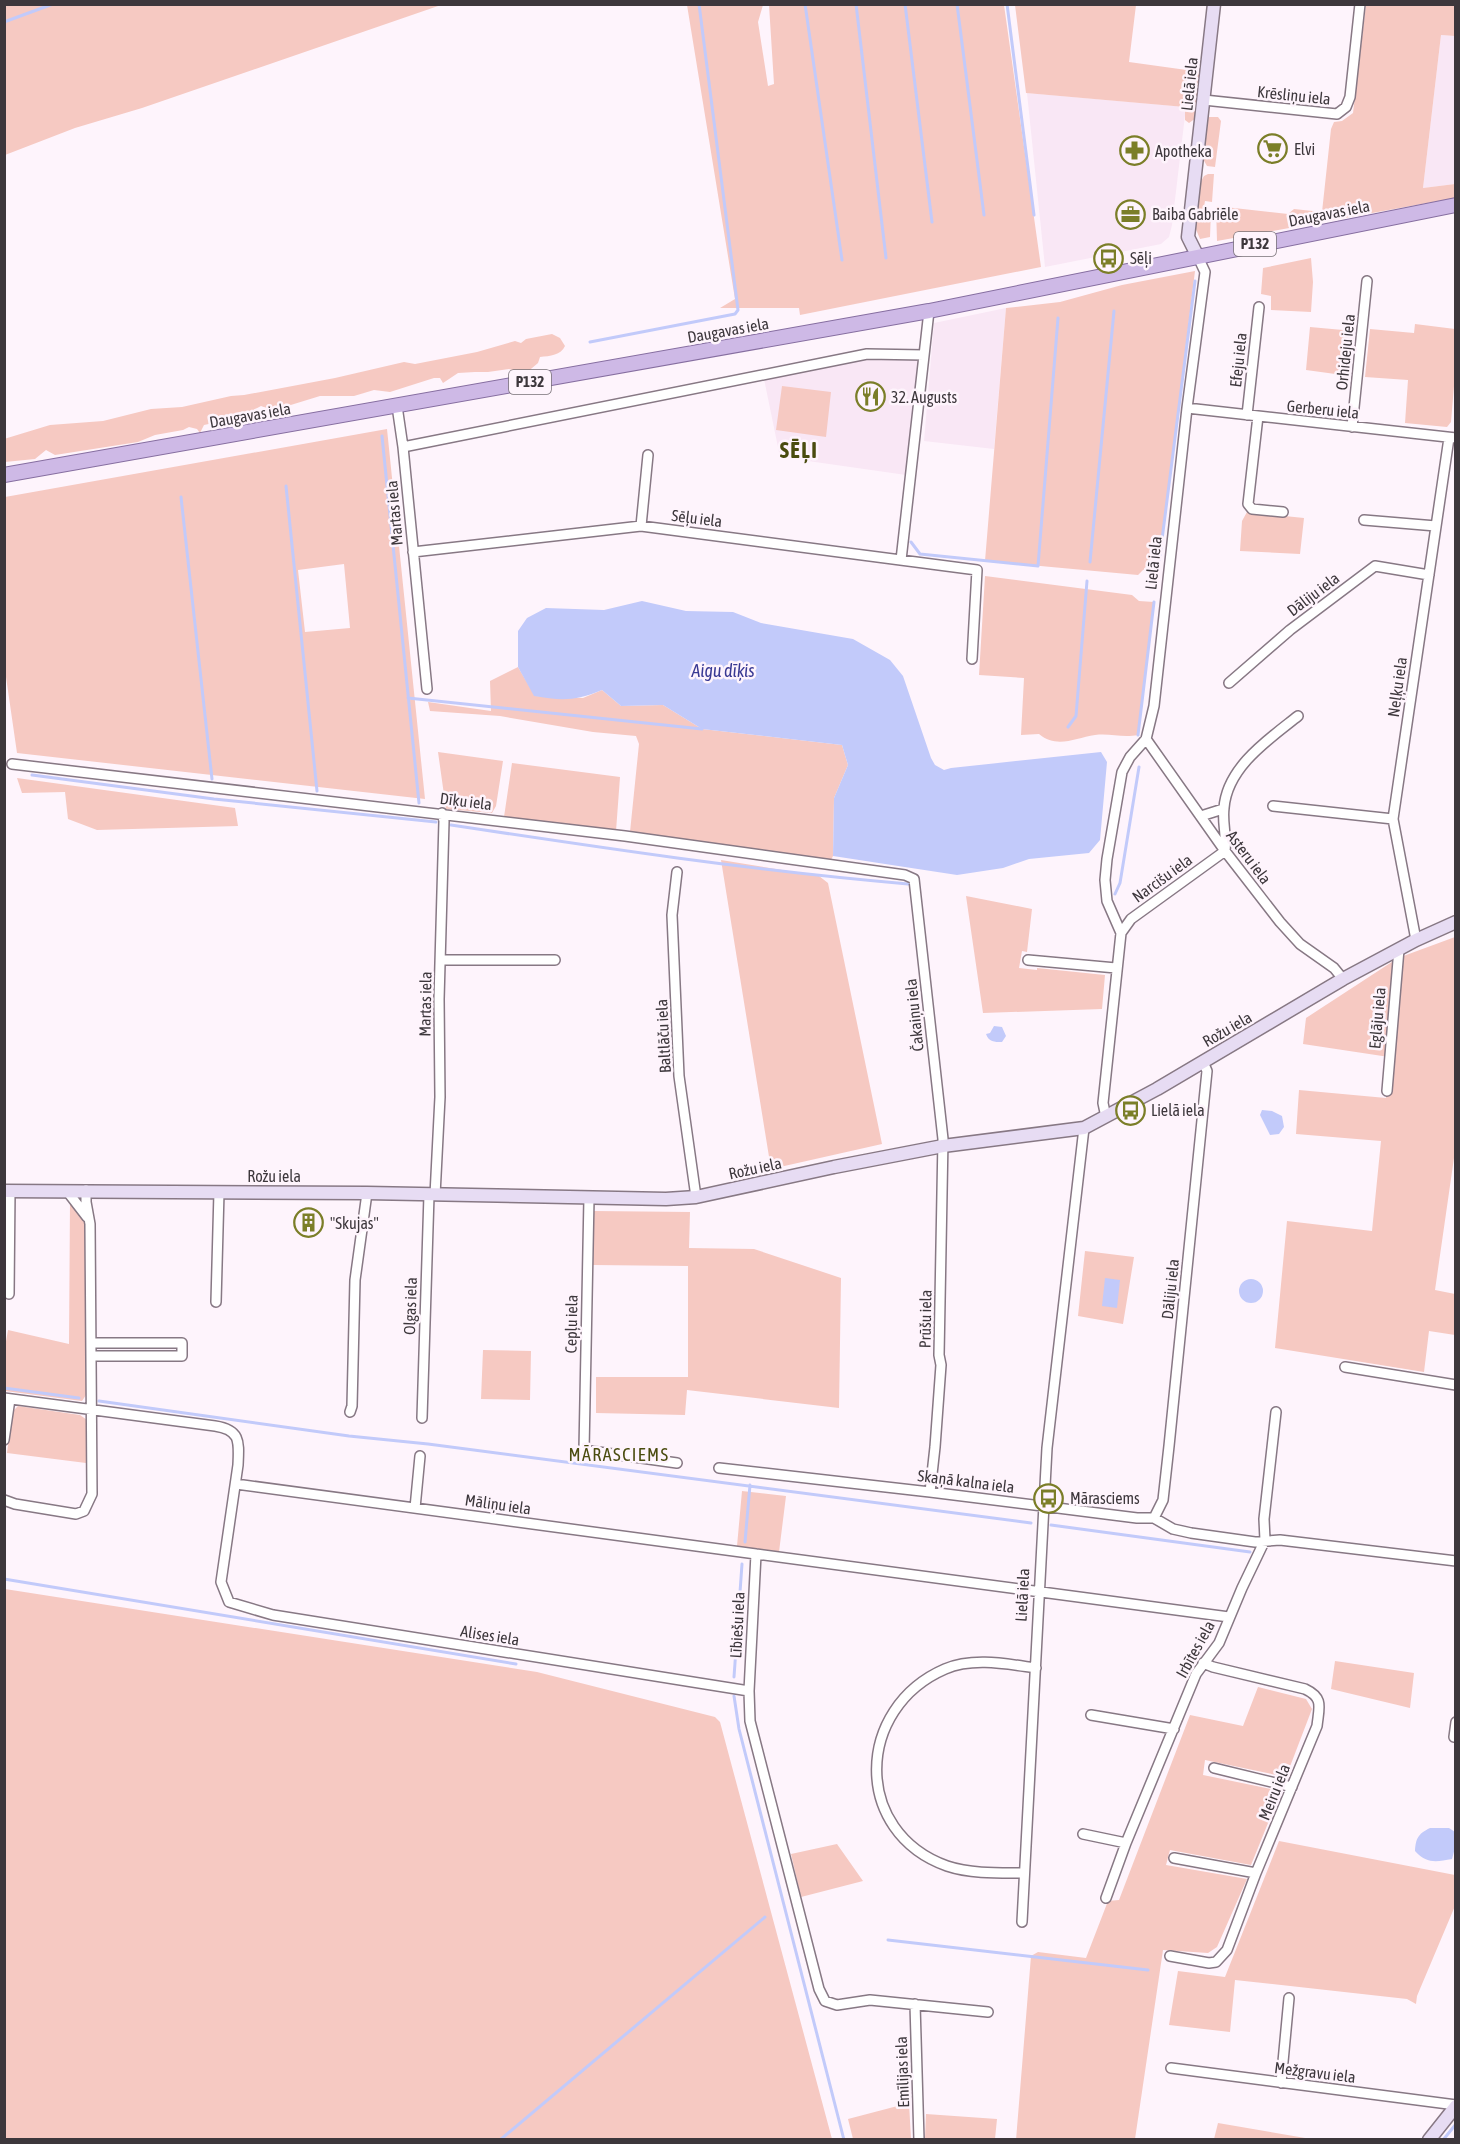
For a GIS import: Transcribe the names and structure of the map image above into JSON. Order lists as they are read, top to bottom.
{
  "streets": {
    "main road": ["Daugavas iela", "P132"],
    "street": [
      "Lielā iela",
      "Krēsliņu iela",
      "Orhideju iela",
      "Efeju iela",
      "Gerberu iela",
      "Martas iela",
      "Sēļu iela",
      "Dāliju iela",
      "Neļķu iela",
      "Dīķu iela",
      "Asteru iela",
      "Narcišu iela",
      "Čakaiņu iela",
      "Eglāju iela",
      "Rožu iela",
      "Baltlāču iela",
      "Olgas iela",
      "Prūšu iela",
      "Cepļu iela",
      "Skaņā kalna iela",
      "Māliņu iela",
      "Lībiešu iela",
      "Alises iela",
      "Irbītes iela",
      "Meiru iela",
      "Emīlijas iela",
      "Mežgravu iela"
    ]
  },
  "crossings": [
    ["Lielā iela", "Krēsliņu iela"],
    ["Lielā iela", "Daugavas iela"],
    ["Lielā iela", "Gerberu iela"],
    ["Lielā iela", "Asteru iela"],
    ["Lielā iela", "Narcišu iela"],
    ["Lielā iela", "Rožu iela"],
    ["Lielā iela", "Skaņā kalna iela"],
    ["Daugavas iela", "Martas iela"],
    ["Orhideju iela", "Gerberu iela"],
    ["Efeju iela", "Gerberu iela"],
    ["Gerberu iela", "Neļķu iela"],
    ["Martas iela", "Sēļu iela"],
    ["Martas iela", "Dīķu iela"],
    ["Martas iela", "Rožu iela"],
    ["Martas iela", "Olgas iela"],
    ["Dāliju iela", "Neļķu iela"],
    ["Dāliju iela", "Rožu iela"],
    ["Dāliju iela", "Skaņā kalna iela"],
    ["Neļķu iela", "Rožu iela"],
    ["Dīķu iela", "Čakaiņu iela"],
    ["Asteru iela", "Narcišu iela"],
    ["Asteru iela", "Rožu iela"],
    ["Čakaiņu iela", "Rožu iela"],
    ["Čakaiņu iela", "Prūšu iela"],
    ["Eglāju iela", "Rožu iela"],
    ["Rožu iela", "Baltlāču iela"],
    ["Rožu iela", "Olgas iela"],
    ["Rožu iela", "Prūšu iela"],
    ["Rožu iela", "Cepļu iela"],
    ["Prūšu iela", "Skaņā kalna iela"],
    ["Skaņā kalna iela", "Irbītes iela"],
    ["Māliņu iela", "Lībiešu iela"],
    ["Māliņu iela", "Alises iela"],
    ["Lībiešu iela", "Alises iela"],
    ["Lībiešu iela", "Emīlijas iela"],
    ["Irbītes iela", "Meiru iela"]
  ],
  "districts": ["SĒĻI", "MĀRASCIEMS"],
  "water": ["Aigu dīķis"],
  "places": {
    "supermarket": ["Elvi"],
    "pharmacy": ["Apotheka"],
    "office": ["Baiba Gabriēle"],
    "bus stop": ["Sēļi", "Lielā iela", "Mārasciems"],
    "restaurant": ["32. Augusts"],
    "building": ["\"Skujas\""]
  }
}
